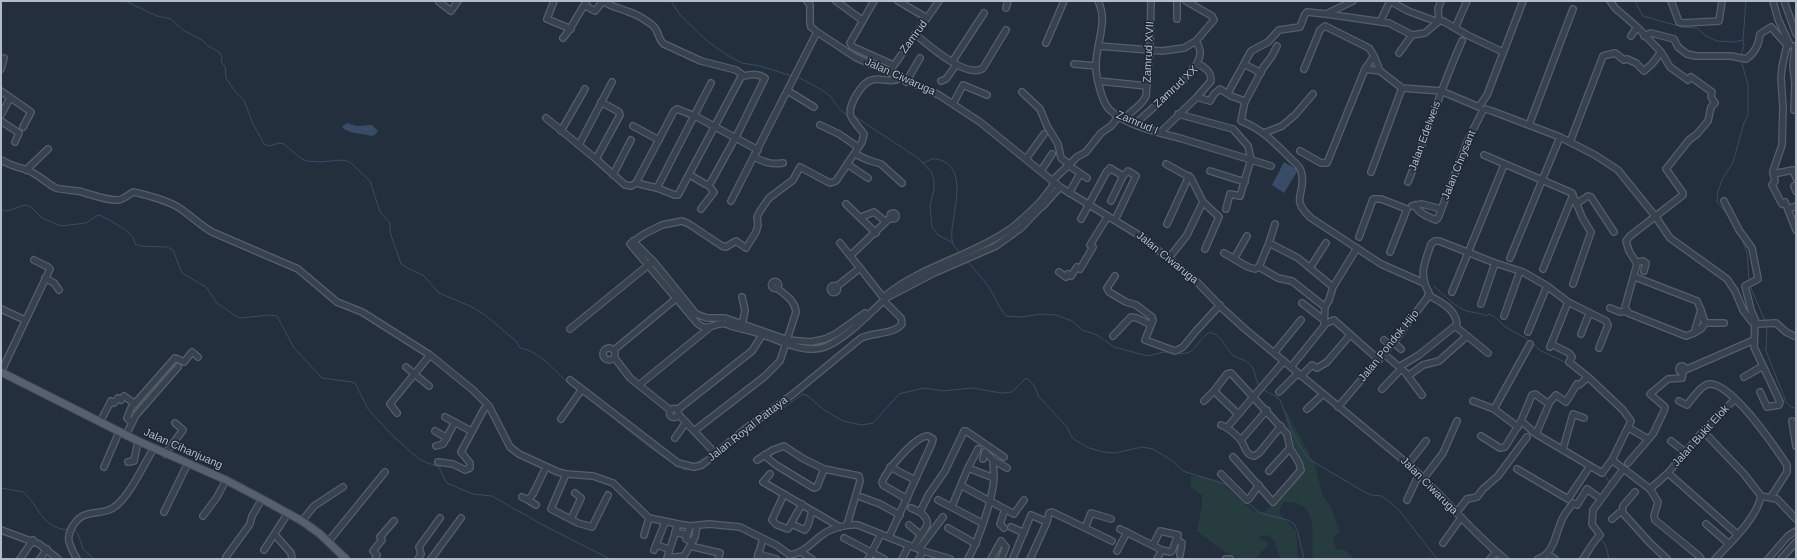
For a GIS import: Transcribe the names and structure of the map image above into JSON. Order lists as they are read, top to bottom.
{
  "streets": {
    "main road": ["Jalan Cihanjuang"],
    "street": [
      "Zamrud",
      "Zamrud XVII",
      "Jalan Ciwaruga",
      "Zamrud XX",
      "Zamrud I",
      "Jalan Edelweis",
      "Jalan Chrysant",
      "Jalan Pondok Hijo",
      "Jalan Royal Pattaya",
      "Jalan Bukit Elok"
    ]
  },
  "crossings": [
    ["Zamrud", "Jalan Ciwaruga"],
    ["Zamrud XVII", "Zamrud I"],
    ["Jalan Ciwaruga", "Jalan Pondok Hijo"],
    ["Zamrud XX", "Zamrud I"]
  ]
}
